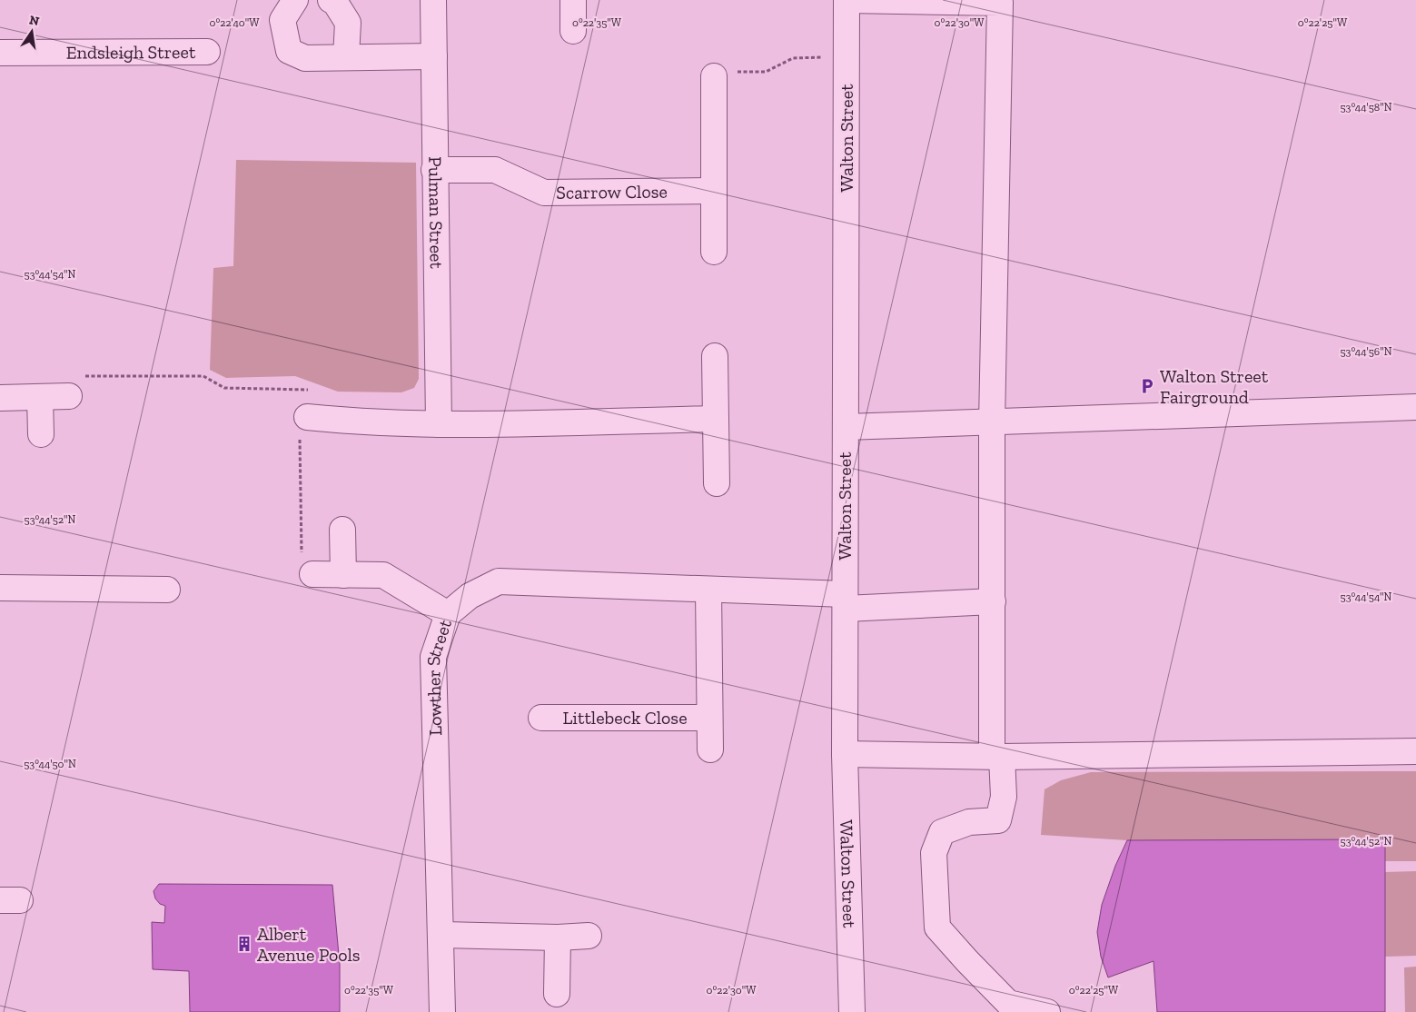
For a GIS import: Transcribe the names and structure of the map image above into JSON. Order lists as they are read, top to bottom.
{
  "streets": {
    "street": [
      "Endsleigh Street",
      "Walton Street",
      "Scarrow Close",
      "Pulman Street",
      "Lowther Street",
      "Littlebeck Close"
    ]
  },
  "crossings": [
    ["Walton Street", "Lowther Street"],
    ["Scarrow Close", "Pulman Street"],
    ["Lowther Street", "Littlebeck Close"]
  ],
  "places": {
    "parking": ["Walton Street Fairground"],
    "building": ["Albert Avenue Pools"]
  },
  "north": "top",
  "coordinates": [
    "0°22'40\"W",
    "0°22'35\"W",
    "0°22'30\"W",
    "0°22'25\"W",
    "53°44'58\"N",
    "53°44'54\"N",
    "53°44'56\"N",
    "53°44'52\"N",
    "53°44'50\"N"
  ]
}
